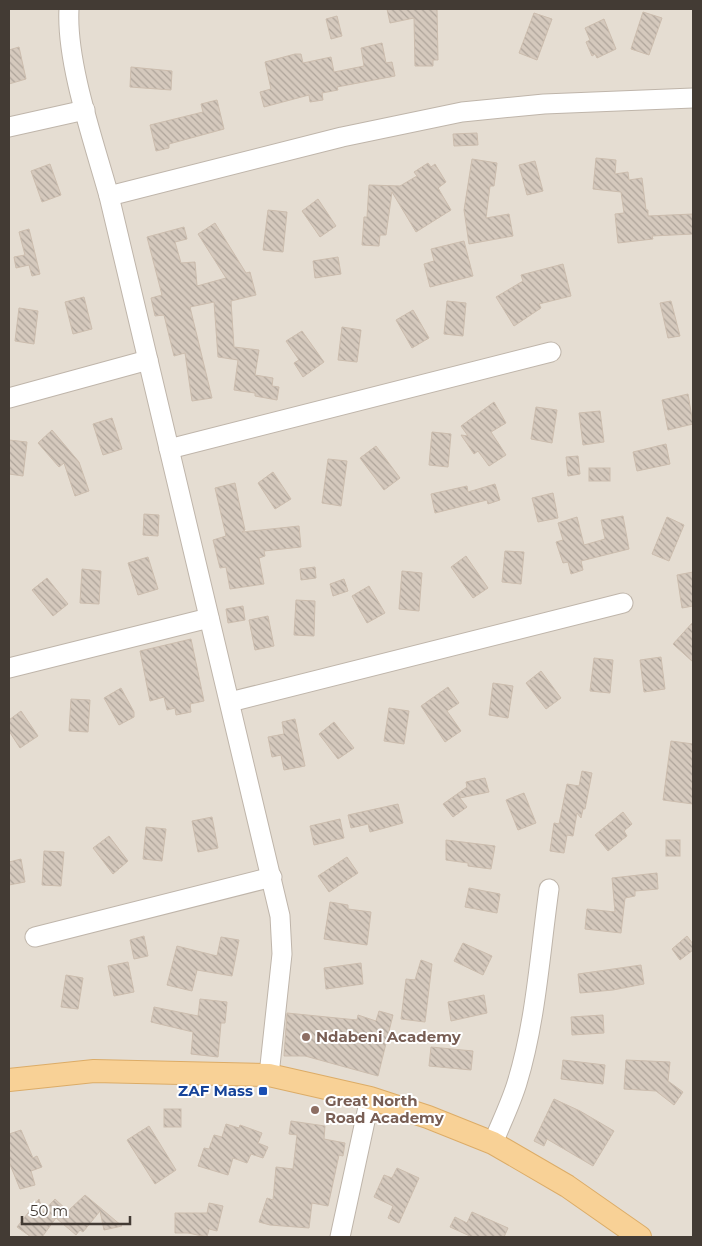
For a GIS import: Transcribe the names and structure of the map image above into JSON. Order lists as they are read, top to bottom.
{
  "places": {
    "other": ["Ndabeni Academy", "Great North Road Academy"],
    "transit": ["ZAF Mass"]
  },
  "scale_bar": "50 m"
}
